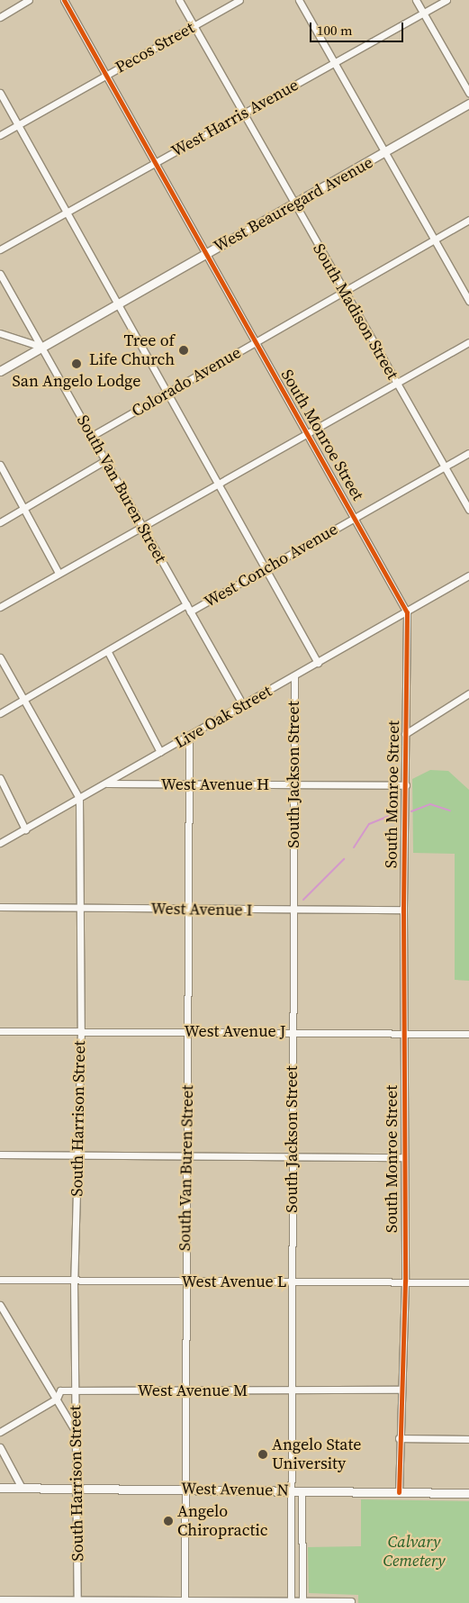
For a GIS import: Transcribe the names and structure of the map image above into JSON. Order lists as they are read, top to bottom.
{
  "streets": {
    "main road": ["West Beauregard Avenue", "West Avenue N"],
    "street": [
      "Pecos Street",
      "West Harris Avenue",
      "South Madison Street",
      "Colorado Avenue",
      "South Monroe Street",
      "South Van Buren Street",
      "West Concho Avenue",
      "Live Oak Street",
      "South Jackson Street",
      "West Avenue H",
      "West Avenue I",
      "West Avenue J",
      "South Harrison Street",
      "West Avenue L",
      "West Avenue M"
    ]
  },
  "crossings": [
    ["Pecos Street", "South Madison Street"],
    ["Pecos Street", "South Monroe Street"],
    ["West Harris Avenue", "South Madison Street"],
    ["West Harris Avenue", "South Monroe Street"],
    ["West Beauregard Avenue", "South Madison Street"],
    ["West Beauregard Avenue", "South Monroe Street"],
    ["West Beauregard Avenue", "South Van Buren Street"],
    ["South Madison Street", "Colorado Avenue"],
    ["South Madison Street", "West Concho Avenue"],
    ["Colorado Avenue", "South Monroe Street"],
    ["Colorado Avenue", "South Van Buren Street"],
    ["South Monroe Street", "West Concho Avenue"],
    ["South Monroe Street", "Live Oak Street"],
    ["South Monroe Street", "West Avenue H"],
    ["South Monroe Street", "West Avenue I"],
    ["South Monroe Street", "West Avenue J"],
    ["South Monroe Street", "West Avenue L"],
    ["South Monroe Street", "West Avenue M"],
    ["South Monroe Street", "West Avenue N"],
    ["South Van Buren Street", "West Concho Avenue"],
    ["South Van Buren Street", "Live Oak Street"],
    ["South Van Buren Street", "West Avenue H"],
    ["South Van Buren Street", "West Avenue I"],
    ["South Van Buren Street", "West Avenue J"],
    ["South Van Buren Street", "West Avenue L"],
    ["South Van Buren Street", "West Avenue M"],
    ["South Van Buren Street", "West Avenue N"],
    ["West Concho Avenue", "South Harrison Street"],
    ["Live Oak Street", "South Jackson Street"],
    ["Live Oak Street", "West Avenue H"],
    ["Live Oak Street", "South Harrison Street"],
    ["South Jackson Street", "West Avenue H"],
    ["South Jackson Street", "West Avenue I"],
    ["South Jackson Street", "West Avenue J"],
    ["South Jackson Street", "West Avenue L"],
    ["South Jackson Street", "West Avenue M"],
    ["South Jackson Street", "West Avenue N"],
    ["West Avenue I", "South Harrison Street"],
    ["West Avenue J", "South Harrison Street"],
    ["South Harrison Street", "West Avenue L"],
    ["South Harrison Street", "West Avenue M"],
    ["South Harrison Street", "West Avenue N"]
  ],
  "parks": ["Calvary Cemetery"],
  "places": [
    "Tree of Life Church",
    "San Angelo Lodge",
    "Angelo State University",
    "Angelo Chiropractic"
  ],
  "scale_bar": "100 m"
}
